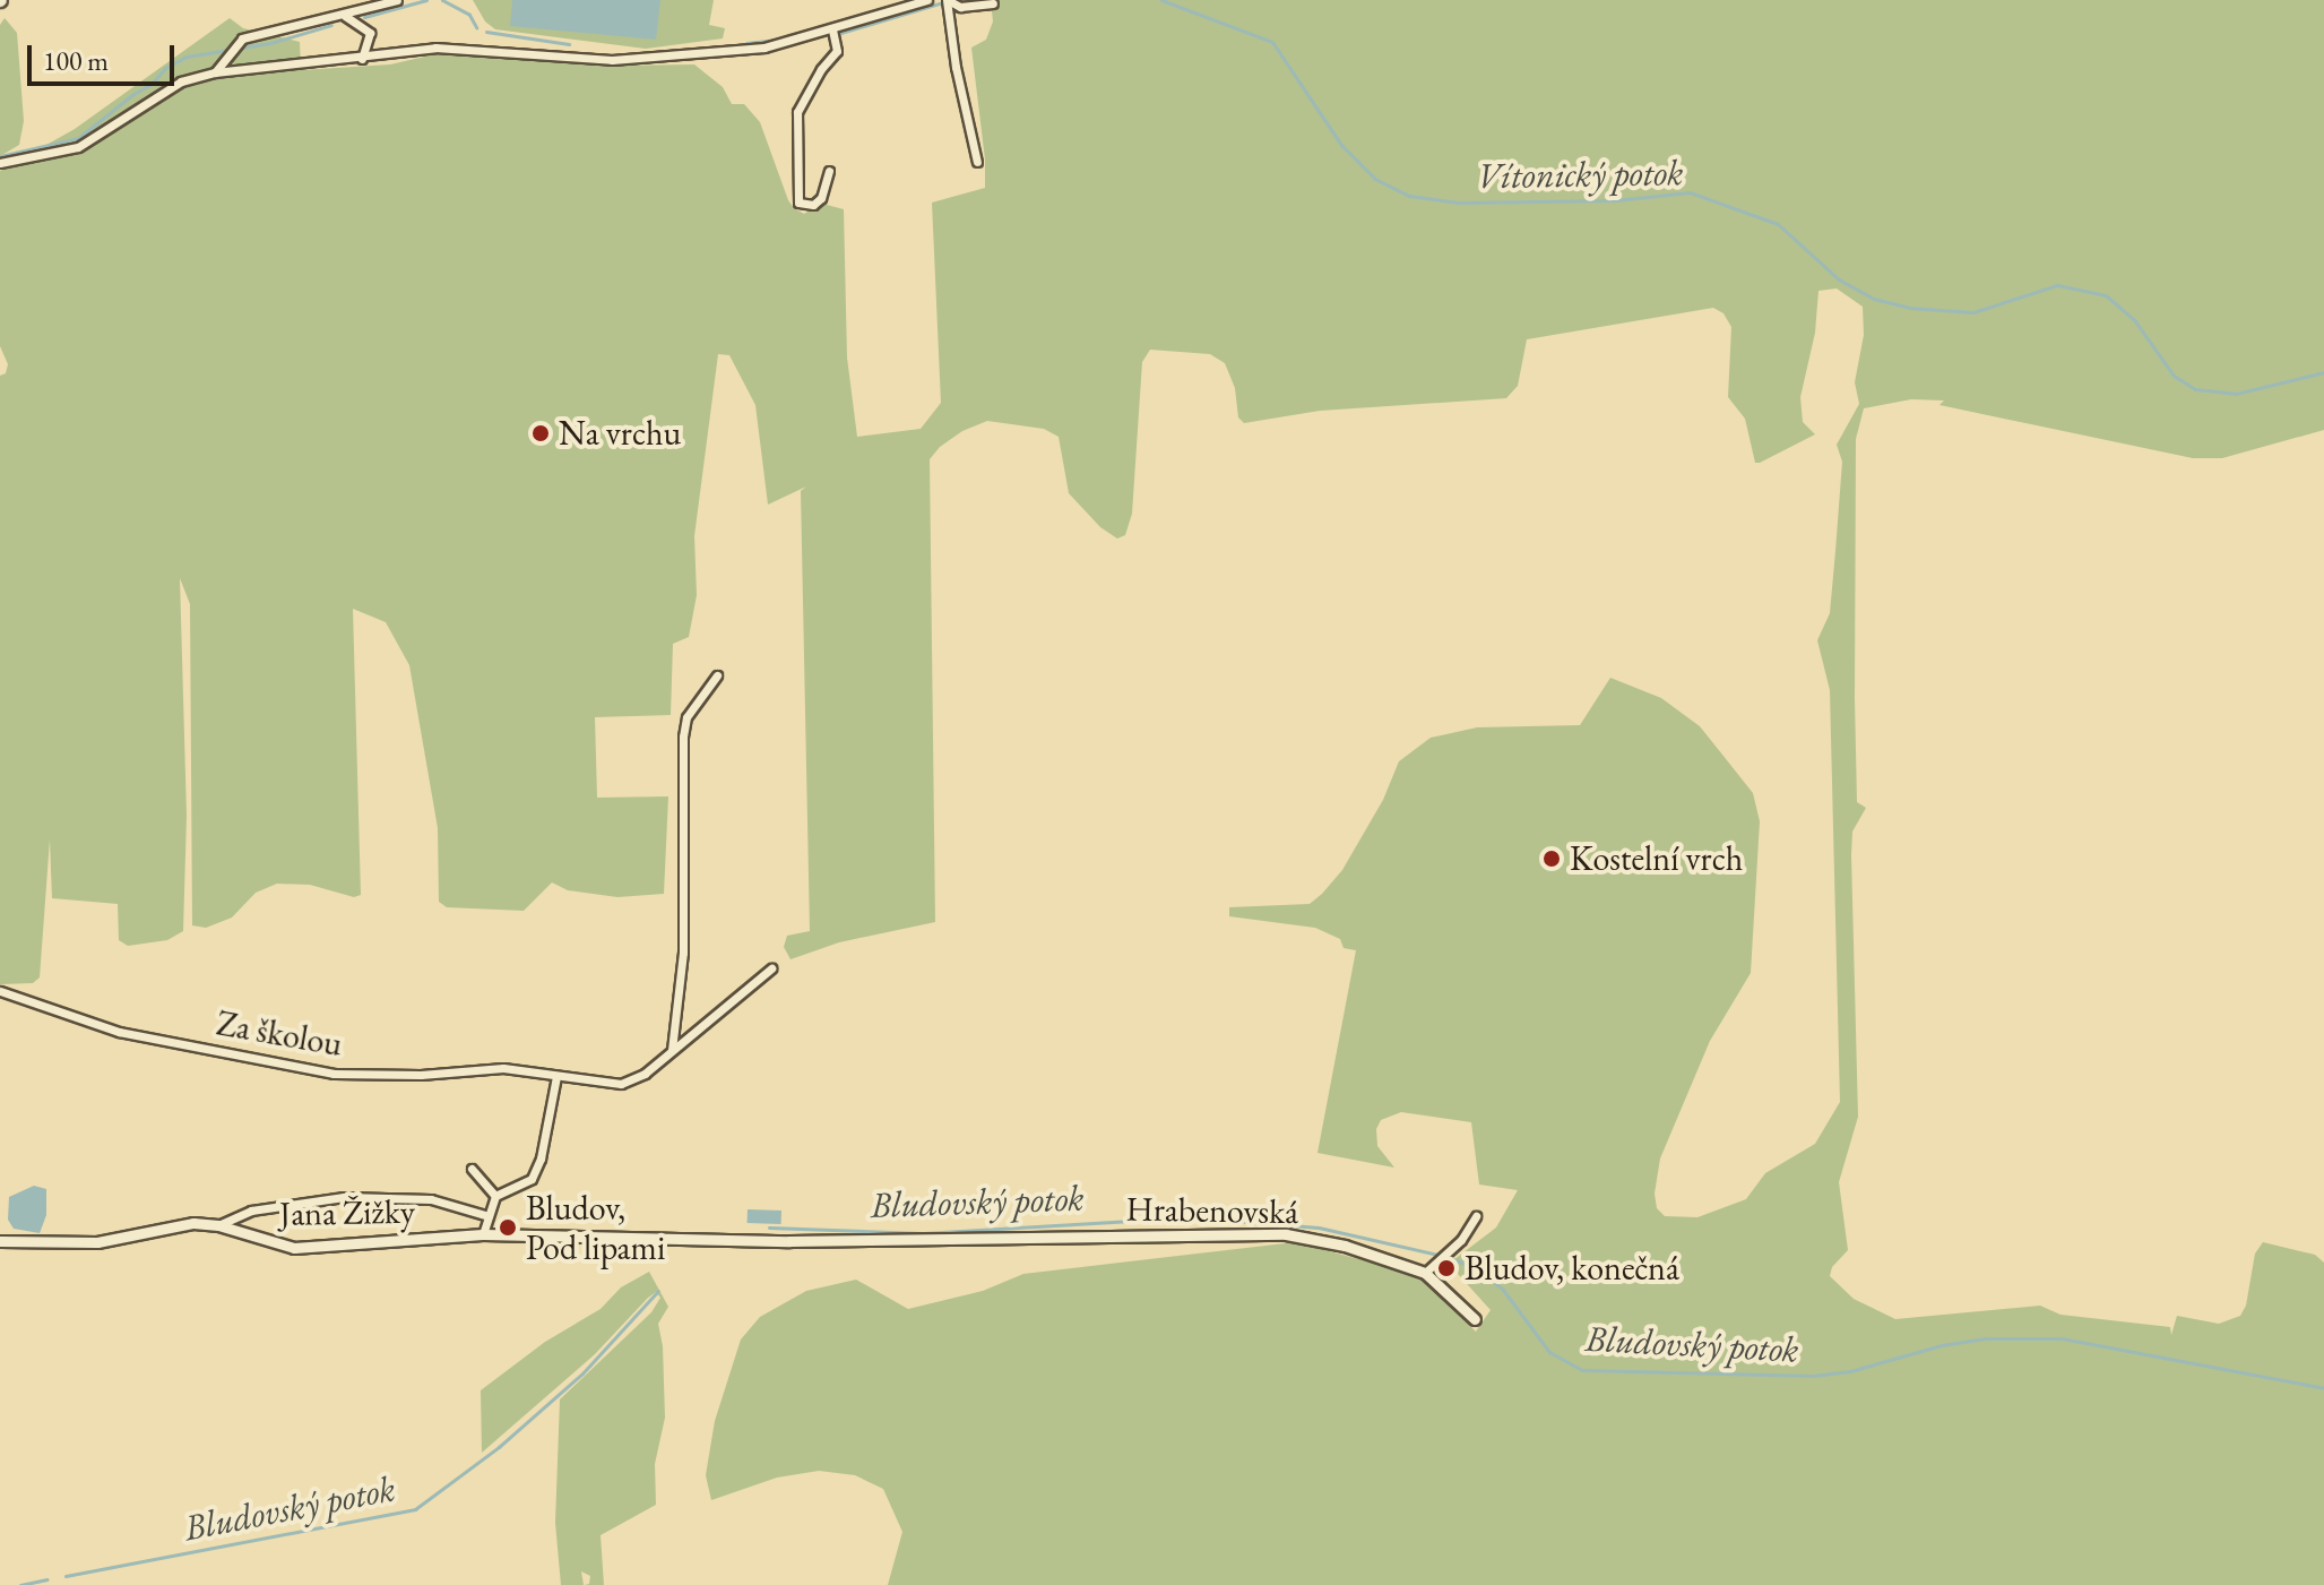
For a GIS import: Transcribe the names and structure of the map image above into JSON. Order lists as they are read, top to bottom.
{
  "streets": {
    "street": ["Za školou", "Hrabenovská", "Jana Žižky"]
  },
  "crossings": [
    ["Hrabenovská", "Jana Žižky"]
  ],
  "water": ["Vítonický potok", "Bludovský potok"],
  "places": [
    "Na vrchu",
    "Kostelní vrch",
    "Bludov, Pod lipami",
    "Bludov, konečná"
  ],
  "scale_bar": "100 m"
}
